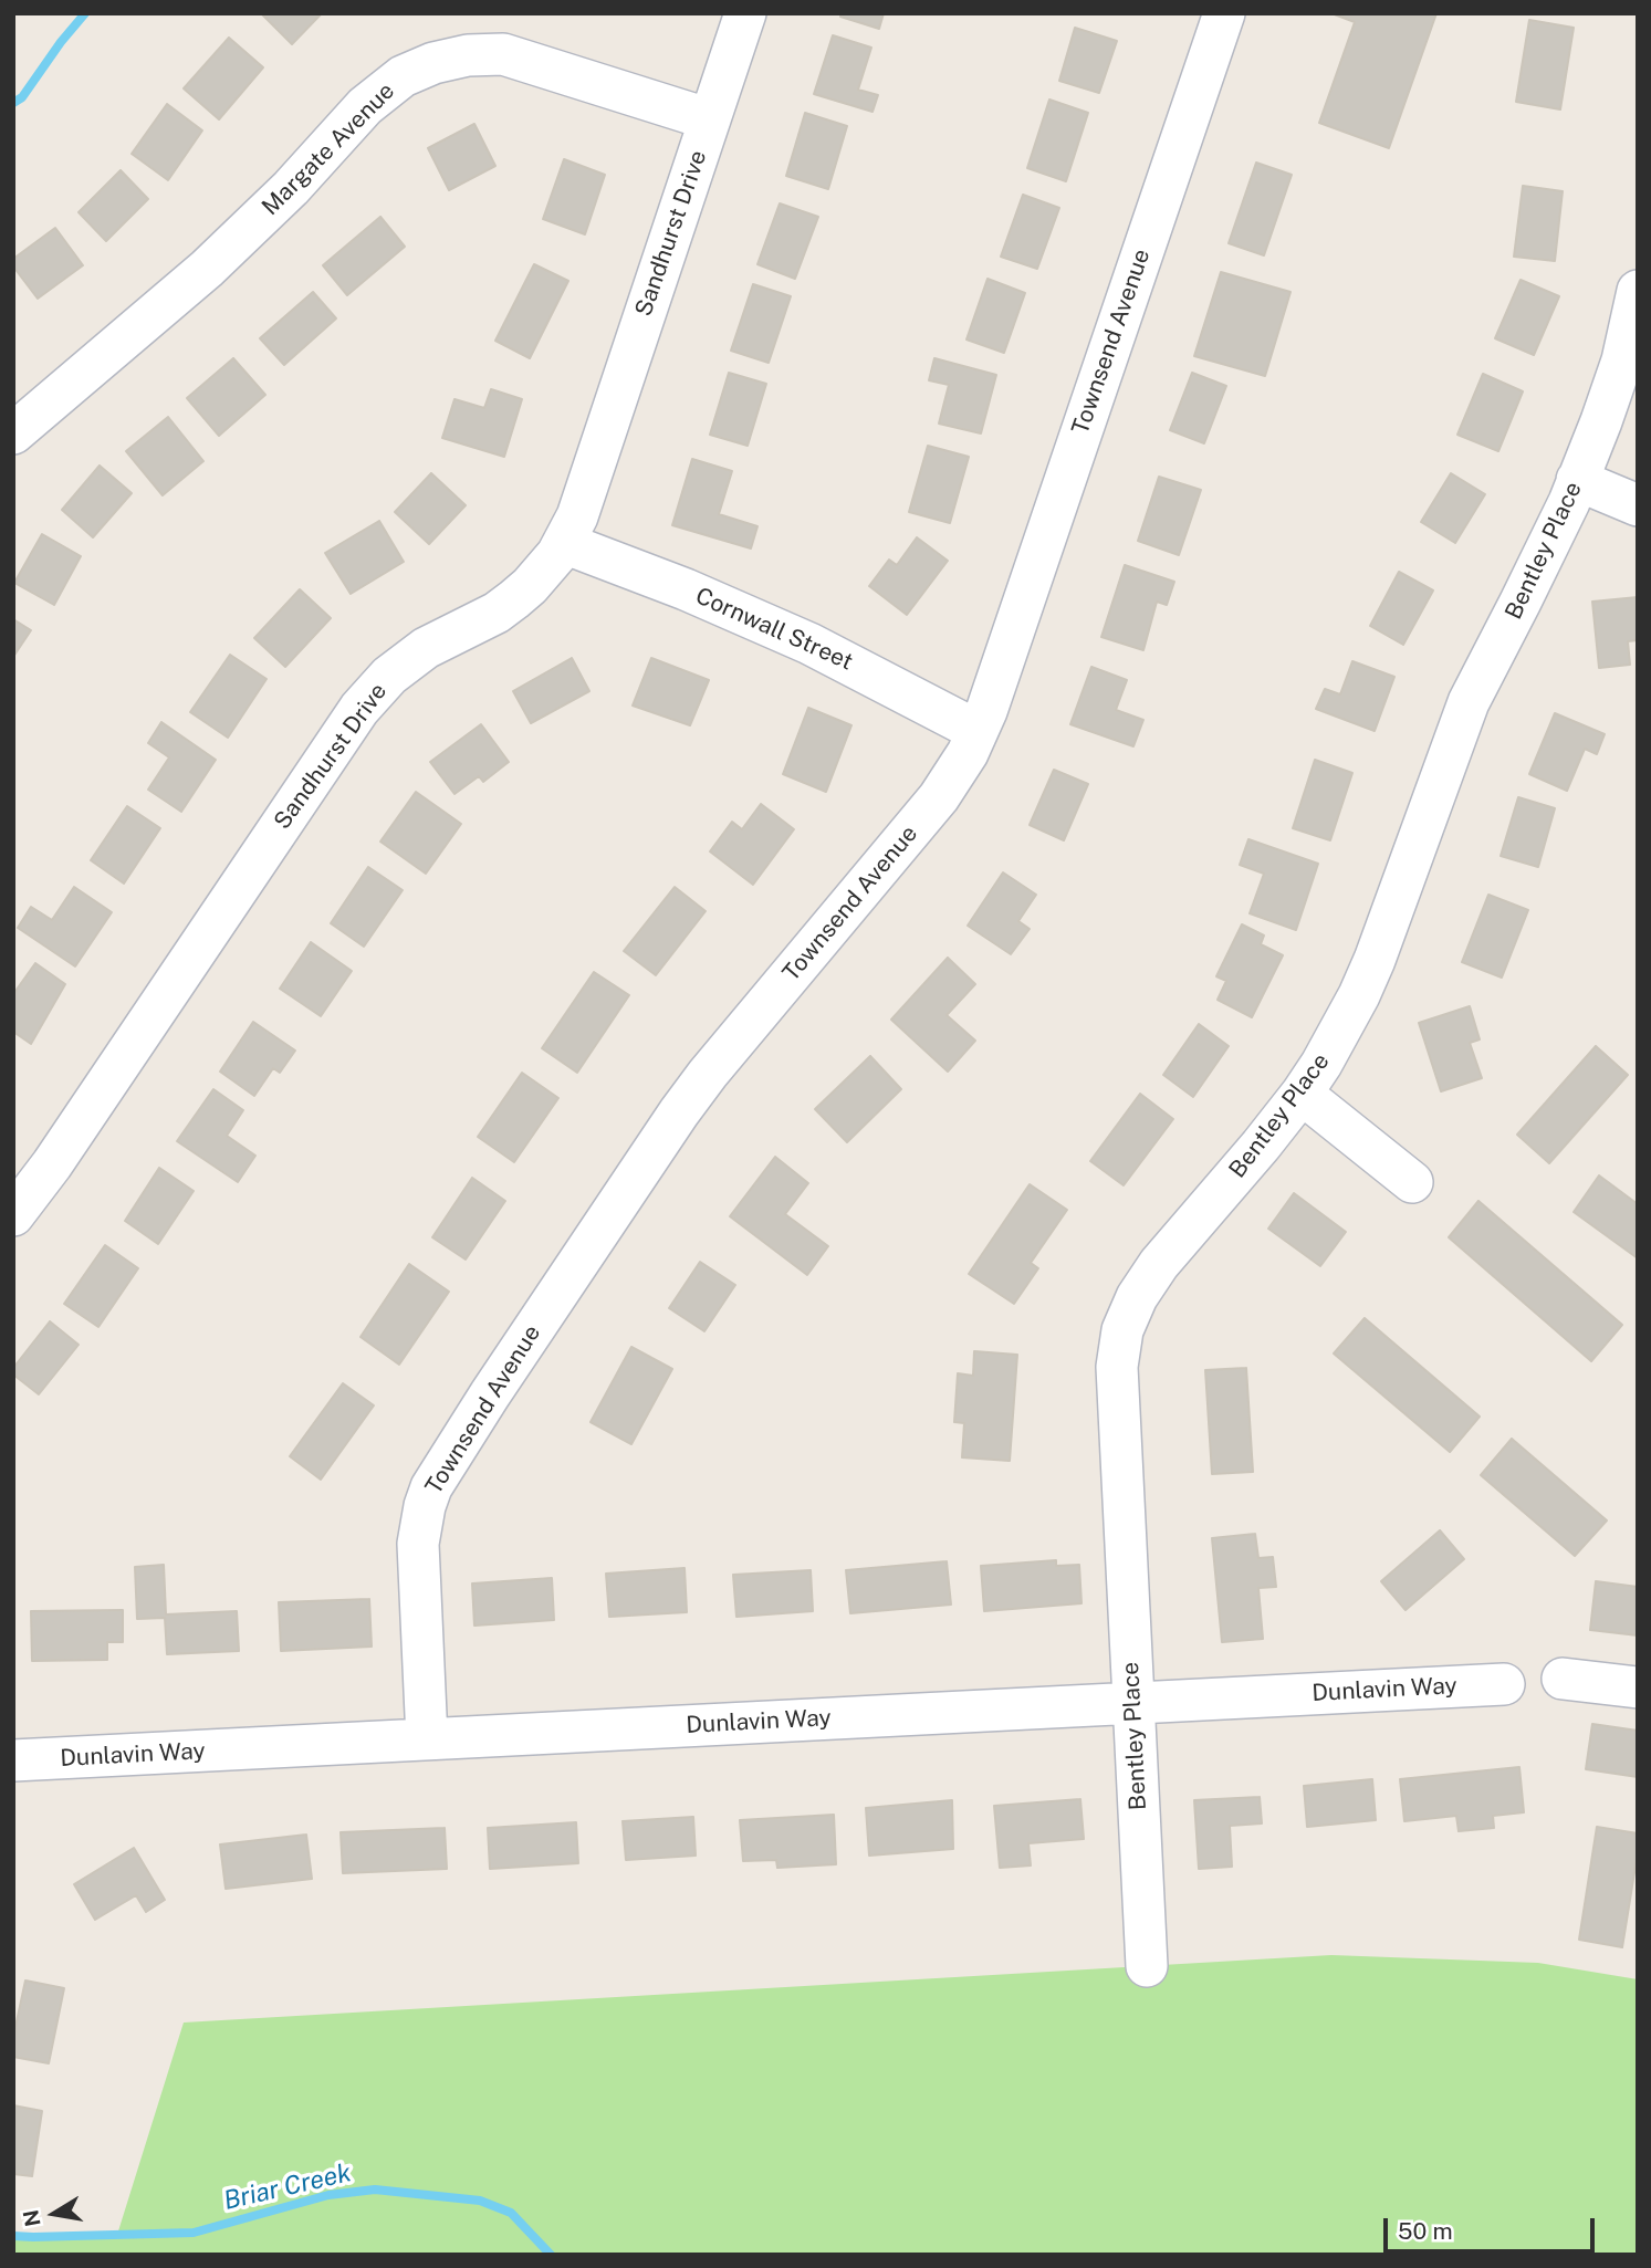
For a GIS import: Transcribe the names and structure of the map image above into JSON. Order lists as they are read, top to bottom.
{
  "streets": {
    "street": [
      "Margate Avenue",
      "Sandhurst Drive",
      "Townsend Avenue",
      "Bentley Place",
      "Cornwall Street",
      "Dunlavin Way"
    ]
  },
  "crossings": [
    ["Margate Avenue", "Sandhurst Drive"],
    ["Sandhurst Drive", "Cornwall Street"],
    ["Townsend Avenue", "Cornwall Street"],
    ["Townsend Avenue", "Dunlavin Way"],
    ["Bentley Place", "Dunlavin Way"]
  ],
  "water": ["Briar Creek"],
  "scale_bar": "50 m",
  "north": "left"
}
